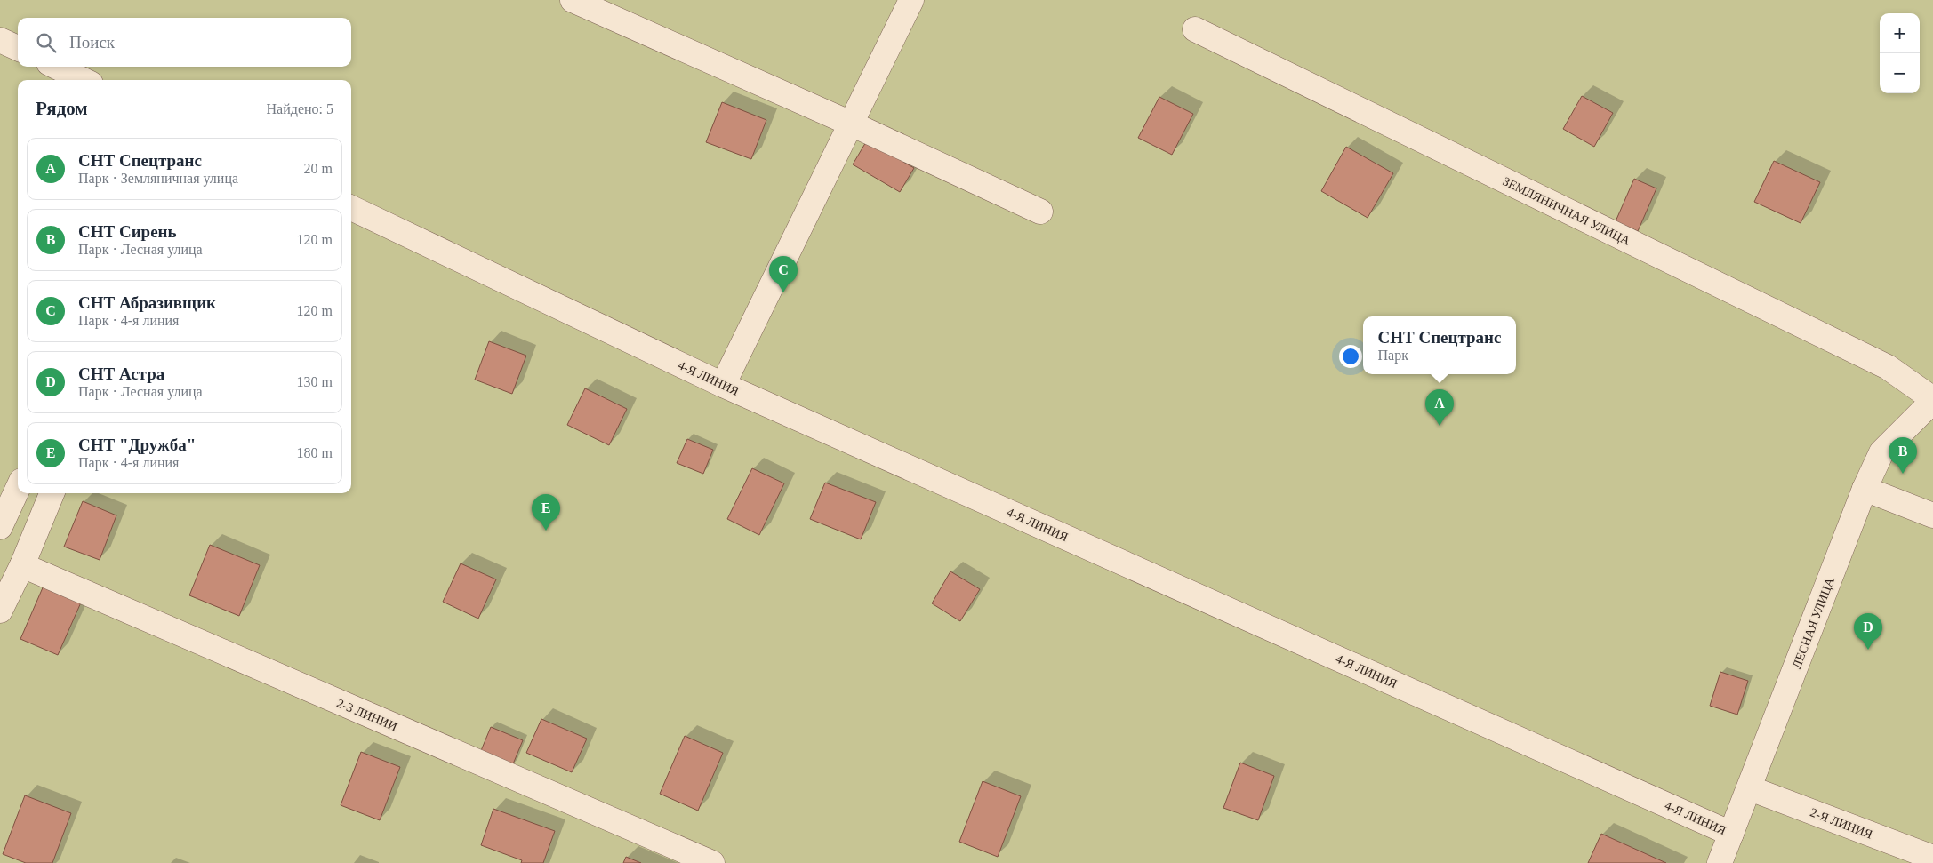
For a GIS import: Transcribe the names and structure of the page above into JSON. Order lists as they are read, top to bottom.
{
  "streets": {
    "street": [
      "ЗЕМЛЯНИЧНАЯ УЛИЦА",
      "4-Я ЛИНИЯ",
      "ЛЕСНАЯ УЛИЦА",
      "2-3 ЛИНИИ",
      "2-Я ЛИНИЯ"
    ]
  },
  "crossings": [
    ["ЗЕМЛЯНИЧНАЯ УЛИЦА", "ЛЕСНАЯ УЛИЦА"],
    ["4-Я ЛИНИЯ", "ЛЕСНАЯ УЛИЦА"],
    ["ЛЕСНАЯ УЛИЦА", "2-Я ЛИНИЯ"]
  ],
  "page": {
    "map_buttons": ["+", "−"],
    "search": "Поиск",
    "heading": ["Рядом", "Найдено: 5"],
    "list": [
      {
        "mark": "A",
        "name": "СНТ Спецтранс",
        "note": "Парк · Земляничная улица",
        "value": "20 m"
      },
      {
        "mark": "B",
        "name": "СНТ Сирень",
        "note": "Парк · Лесная улица",
        "value": "120 m"
      },
      {
        "mark": "C",
        "name": "СНТ Абразивщик",
        "note": "Парк · 4-я линия",
        "value": "120 m"
      },
      {
        "mark": "D",
        "name": "СНТ Астра",
        "note": "Парк · Лесная улица",
        "value": "130 m"
      },
      {
        "mark": "E",
        "name": "СНТ \"Дружба\"",
        "note": "Парк · 4-я линия",
        "value": "180 m"
      }
    ],
    "pins": [
      "C",
      "A",
      "B",
      "E",
      "D"
    ],
    "popup": ["СНТ Спецтранс", "Парк"]
  }
}
